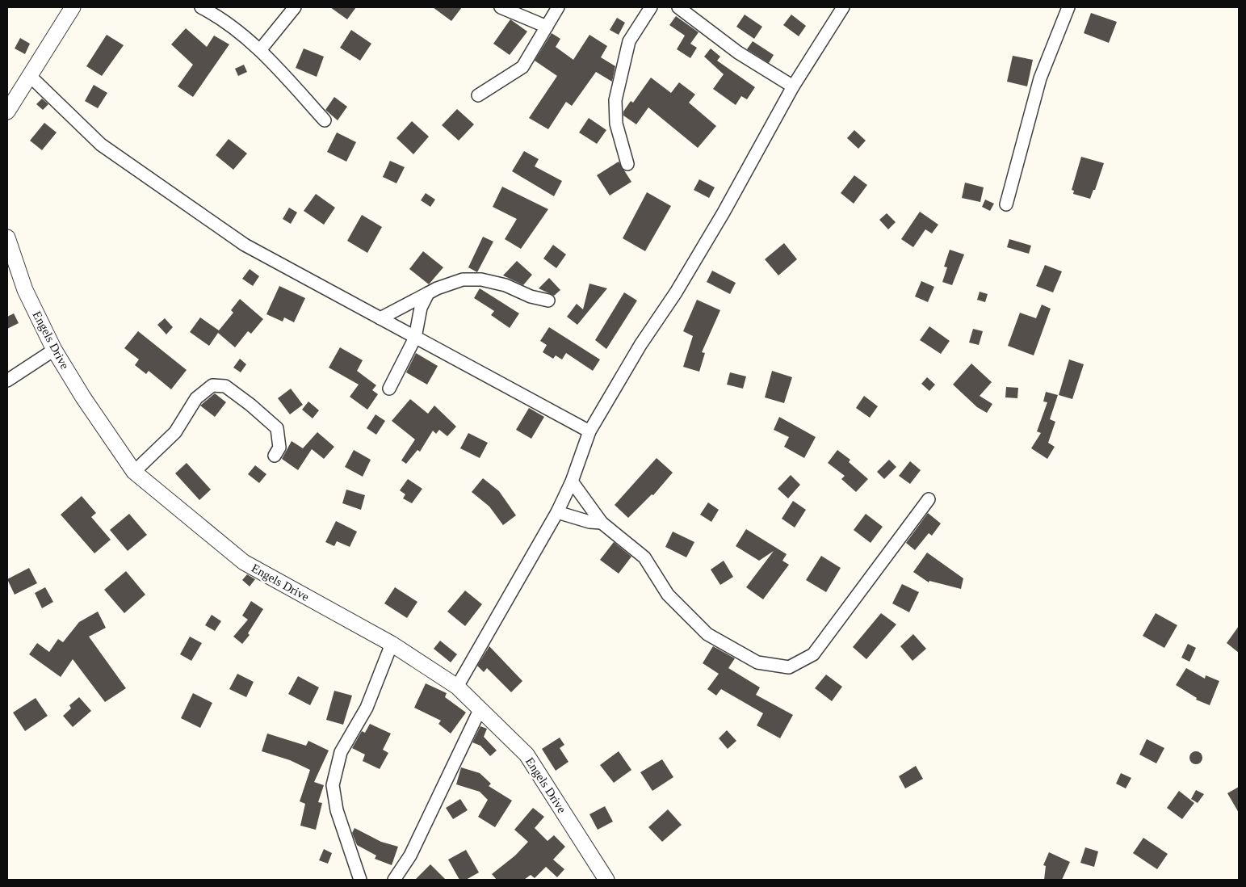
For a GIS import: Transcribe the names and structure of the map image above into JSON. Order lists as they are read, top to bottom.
{
  "streets": {
    "street": ["Engels Drive"]
  }
}
